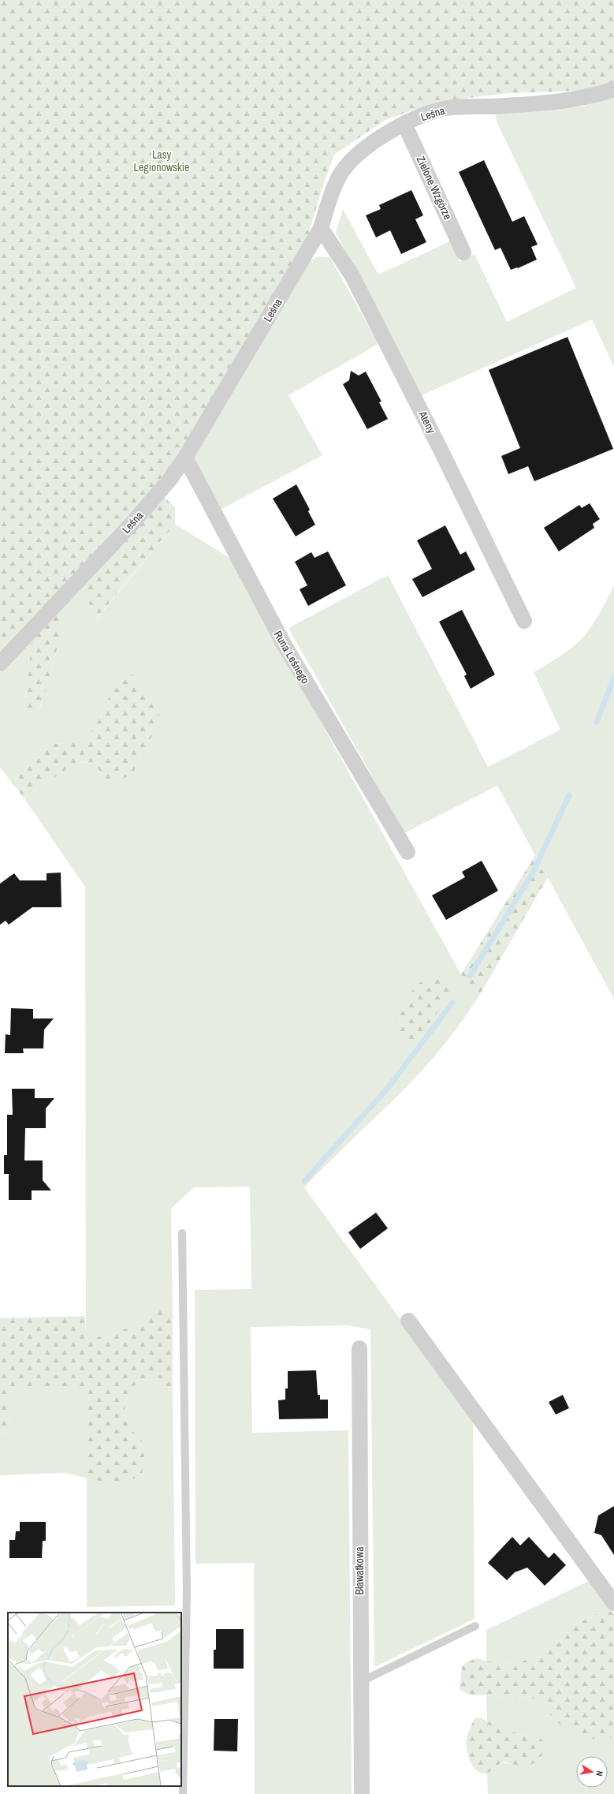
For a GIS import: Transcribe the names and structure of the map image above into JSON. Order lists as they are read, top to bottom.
{
  "streets": {
    "street": [
      "Leśna",
      "Zielone Wzgórze",
      "Ateny",
      "Runa Leśnego",
      "Bławatkowa"
    ]
  },
  "crossings": [
    ["Leśna", "Zielone Wzgórze"],
    ["Leśna", "Ateny"],
    ["Leśna", "Runa Leśnego"]
  ],
  "parks": ["Lasy Legionowskie"],
  "north": "right"
}
